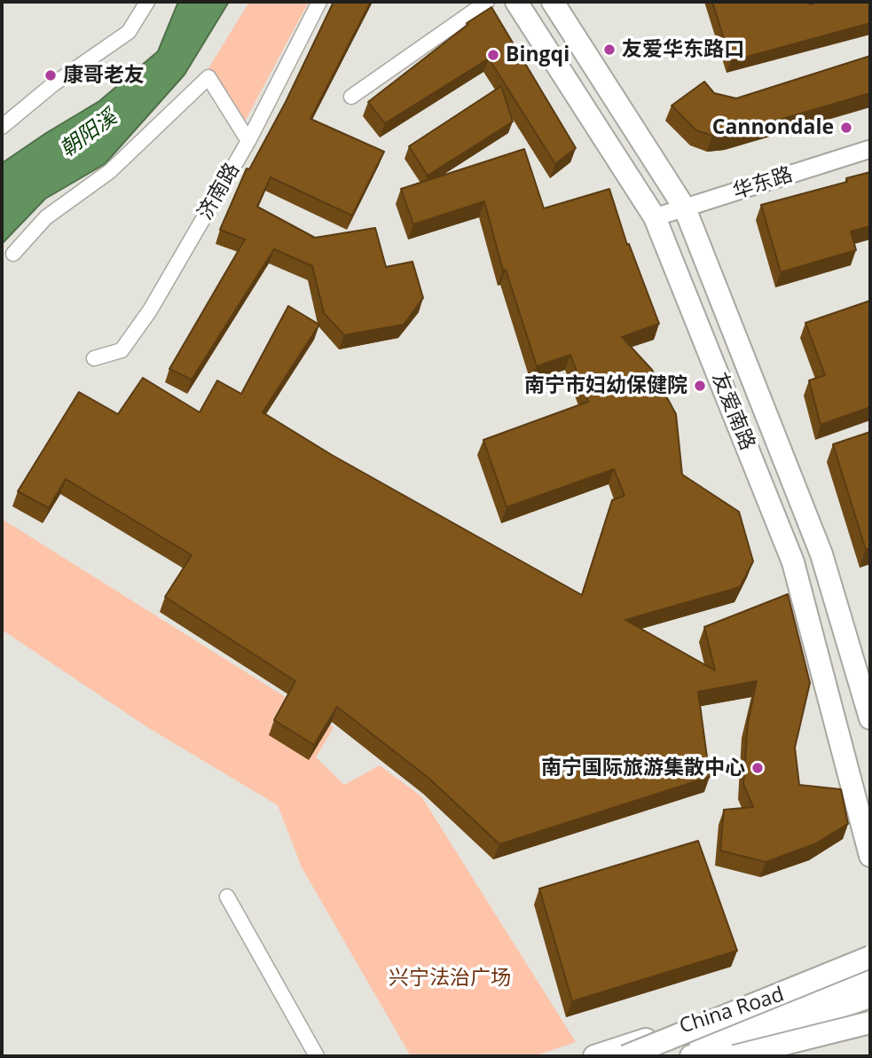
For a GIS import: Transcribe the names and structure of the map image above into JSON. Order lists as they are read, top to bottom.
{
  "streets": {
    "main road": ["友爱南路", "China Road"],
    "street": ["华东路", "济南路"]
  },
  "crossings": [
    ["华东路", "友爱南路"]
  ],
  "water": ["朝阳溪"],
  "parks": ["兴宁法治广场"],
  "places": [
    "友爱华东路口",
    "Bingqi",
    "康哥老友",
    "Cannondale",
    "南宁市妇幼保健院",
    "南宁国际旅游集散中心"
  ]
}
